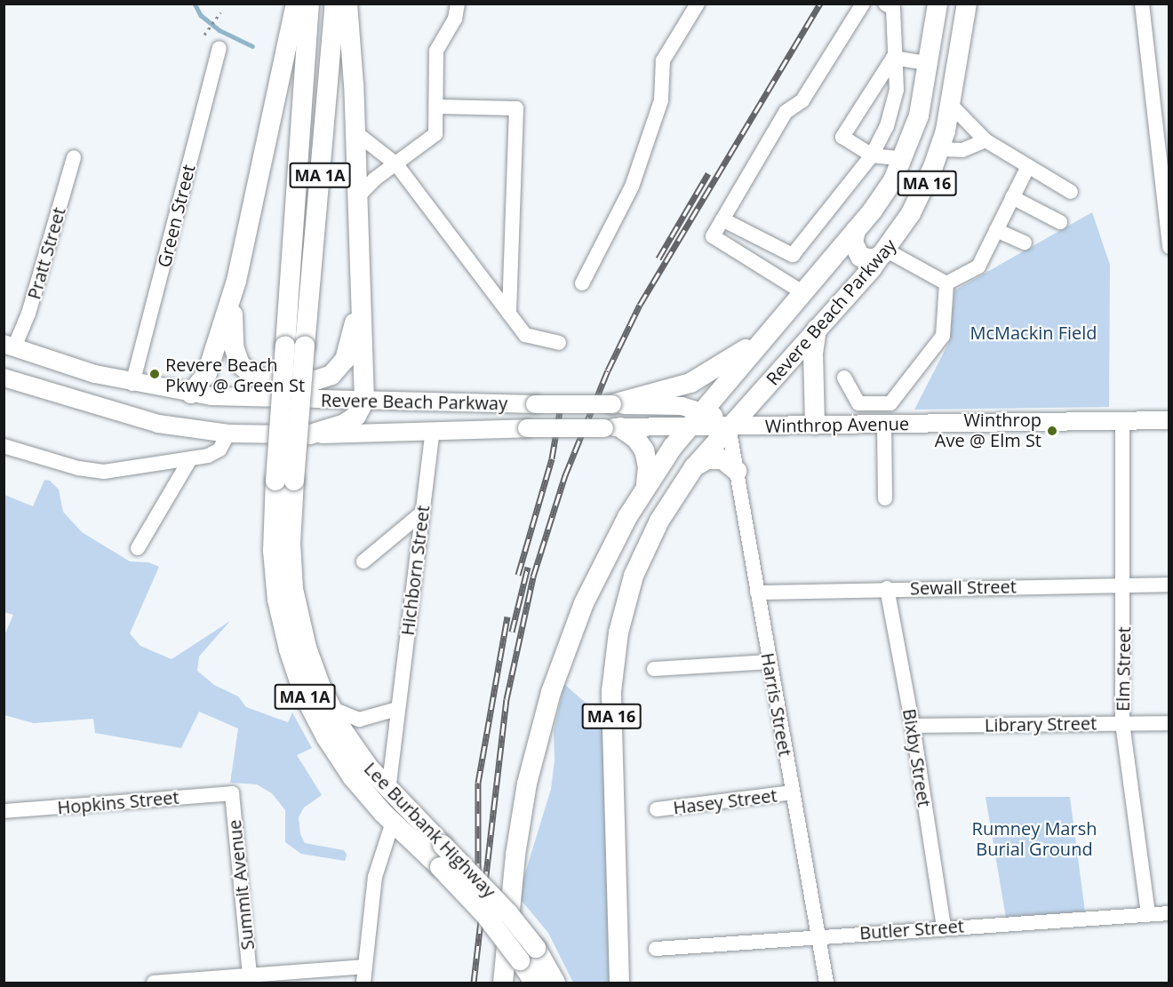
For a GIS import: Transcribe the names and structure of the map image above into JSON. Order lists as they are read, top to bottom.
{
  "streets": {
    "highway": [
      "MA 1A",
      "MA 16",
      "Revere Beach Parkway",
      "Lee Burbank Highway"
    ],
    "main road": ["Winthrop Avenue"],
    "street": [
      "Green Street",
      "Pratt Street",
      "Hichborn Street",
      "Sewall Street",
      "Elm Street",
      "Harris Street",
      "Library Street",
      "Bixby Street",
      "Hasey Street",
      "Hopkins Street",
      "Summit Avenue",
      "Butler Street"
    ]
  },
  "crossings": [
    ["MA 16", "Revere Beach Parkway"],
    ["MA 16", "Winthrop Avenue"],
    ["MA 16", "Harris Street"],
    ["Green Street", "Revere Beach Parkway"],
    ["Pratt Street", "Revere Beach Parkway"],
    ["Revere Beach Parkway", "Winthrop Avenue"],
    ["Revere Beach Parkway", "Hichborn Street"],
    ["Revere Beach Parkway", "Harris Street"],
    ["Winthrop Avenue", "Elm Street"],
    ["Winthrop Avenue", "Harris Street"],
    ["Hichborn Street", "Lee Burbank Highway"],
    ["Sewall Street", "Elm Street"],
    ["Sewall Street", "Harris Street"],
    ["Sewall Street", "Bixby Street"],
    ["Elm Street", "Library Street"],
    ["Elm Street", "Butler Street"],
    ["Harris Street", "Hasey Street"],
    ["Harris Street", "Butler Street"],
    ["Library Street", "Bixby Street"],
    ["Bixby Street", "Butler Street"],
    ["Hopkins Street", "Summit Avenue"]
  ],
  "parks": ["McMackin Field", "Rumney Marsh Burial Ground"],
  "places": ["Revere Beach Pkwy @ Green St", "Winthrop Ave @ Elm St"]
}
